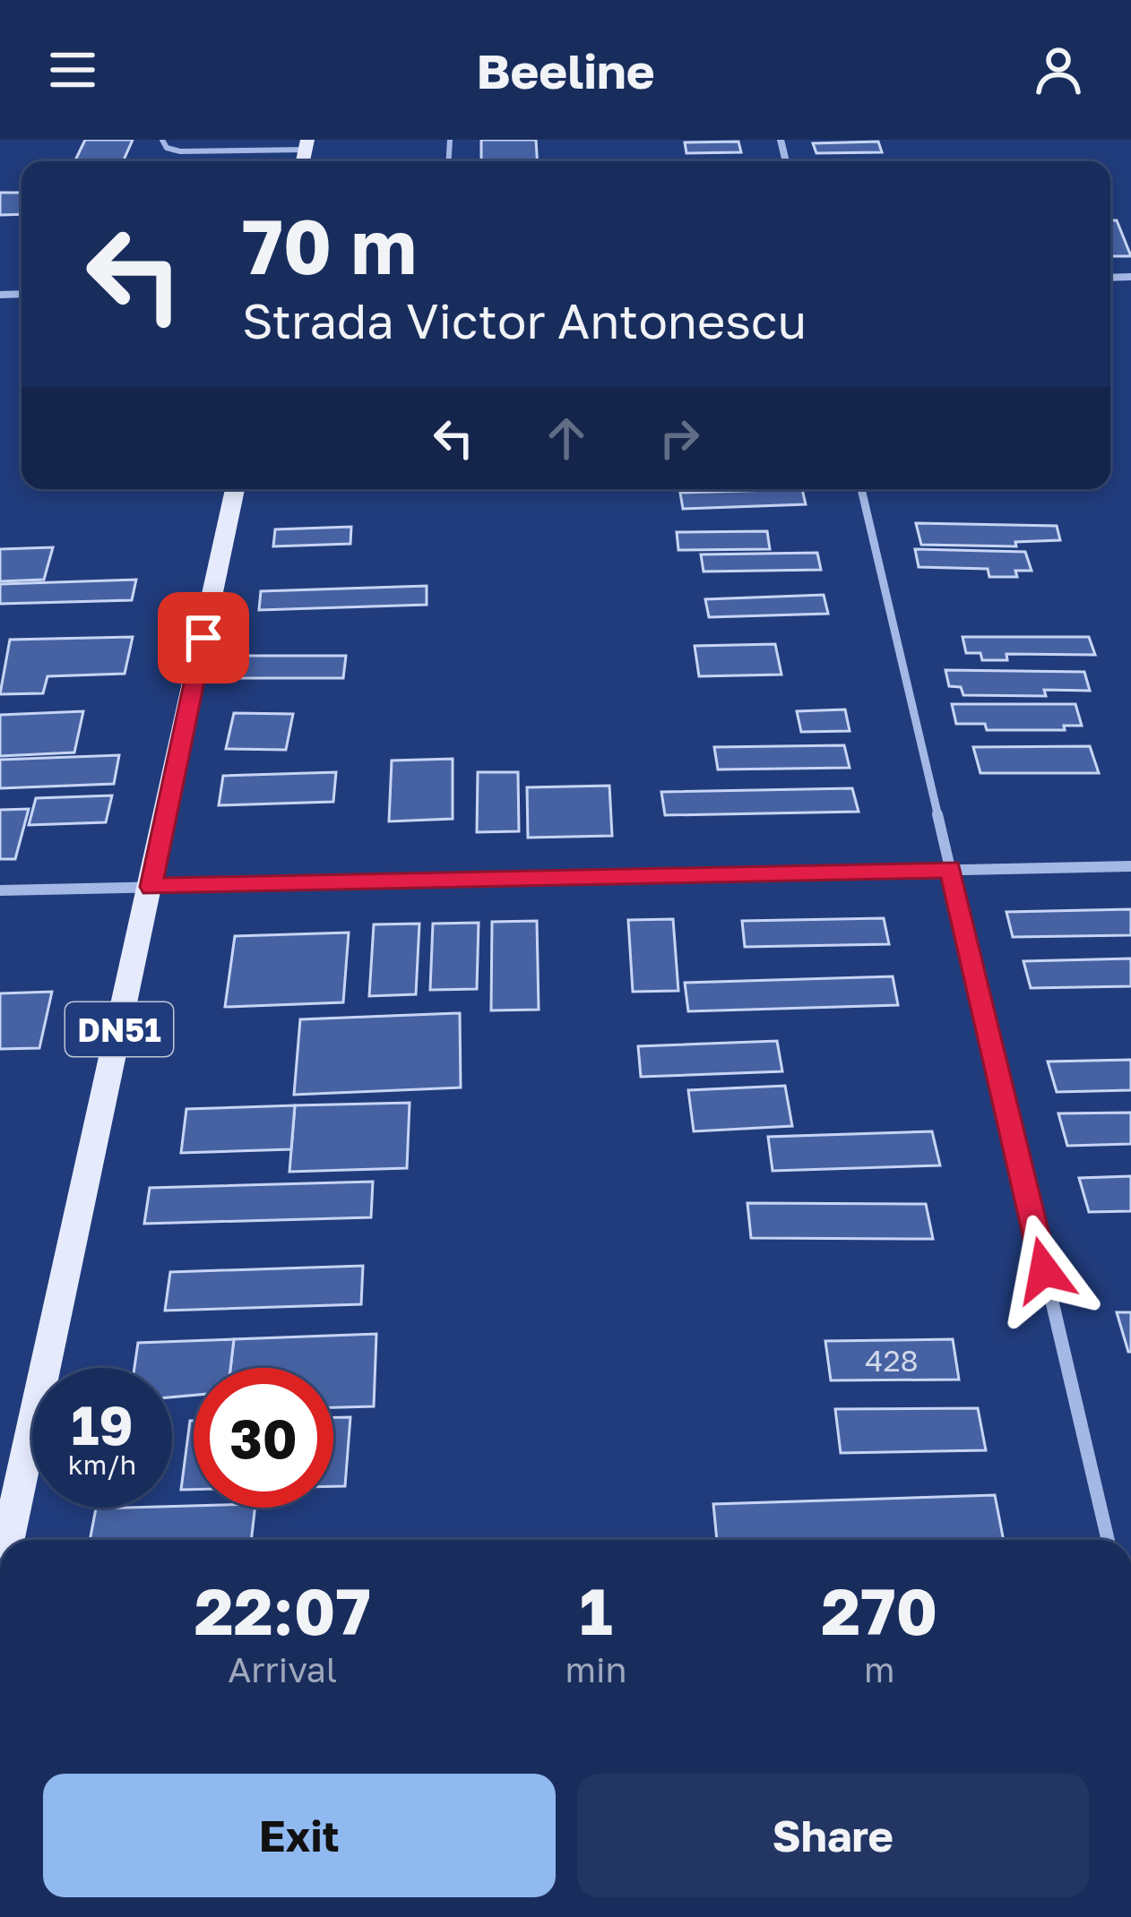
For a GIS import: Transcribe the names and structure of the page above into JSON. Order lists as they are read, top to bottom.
{
  "streets": {
    "main road": ["DN51"]
  },
  "house_numbers": ["428"],
  "page": {
    "header": "Beeline",
    "turn": ["70 m", "Strada Victor Antonescu"],
    "speed": "19 km/h",
    "limit": "30",
    "eta": [
      "22:07",
      "Arrival",
      "1",
      "min",
      "270",
      "m"
    ],
    "buttons": ["Exit", "Share"]
  }
}
